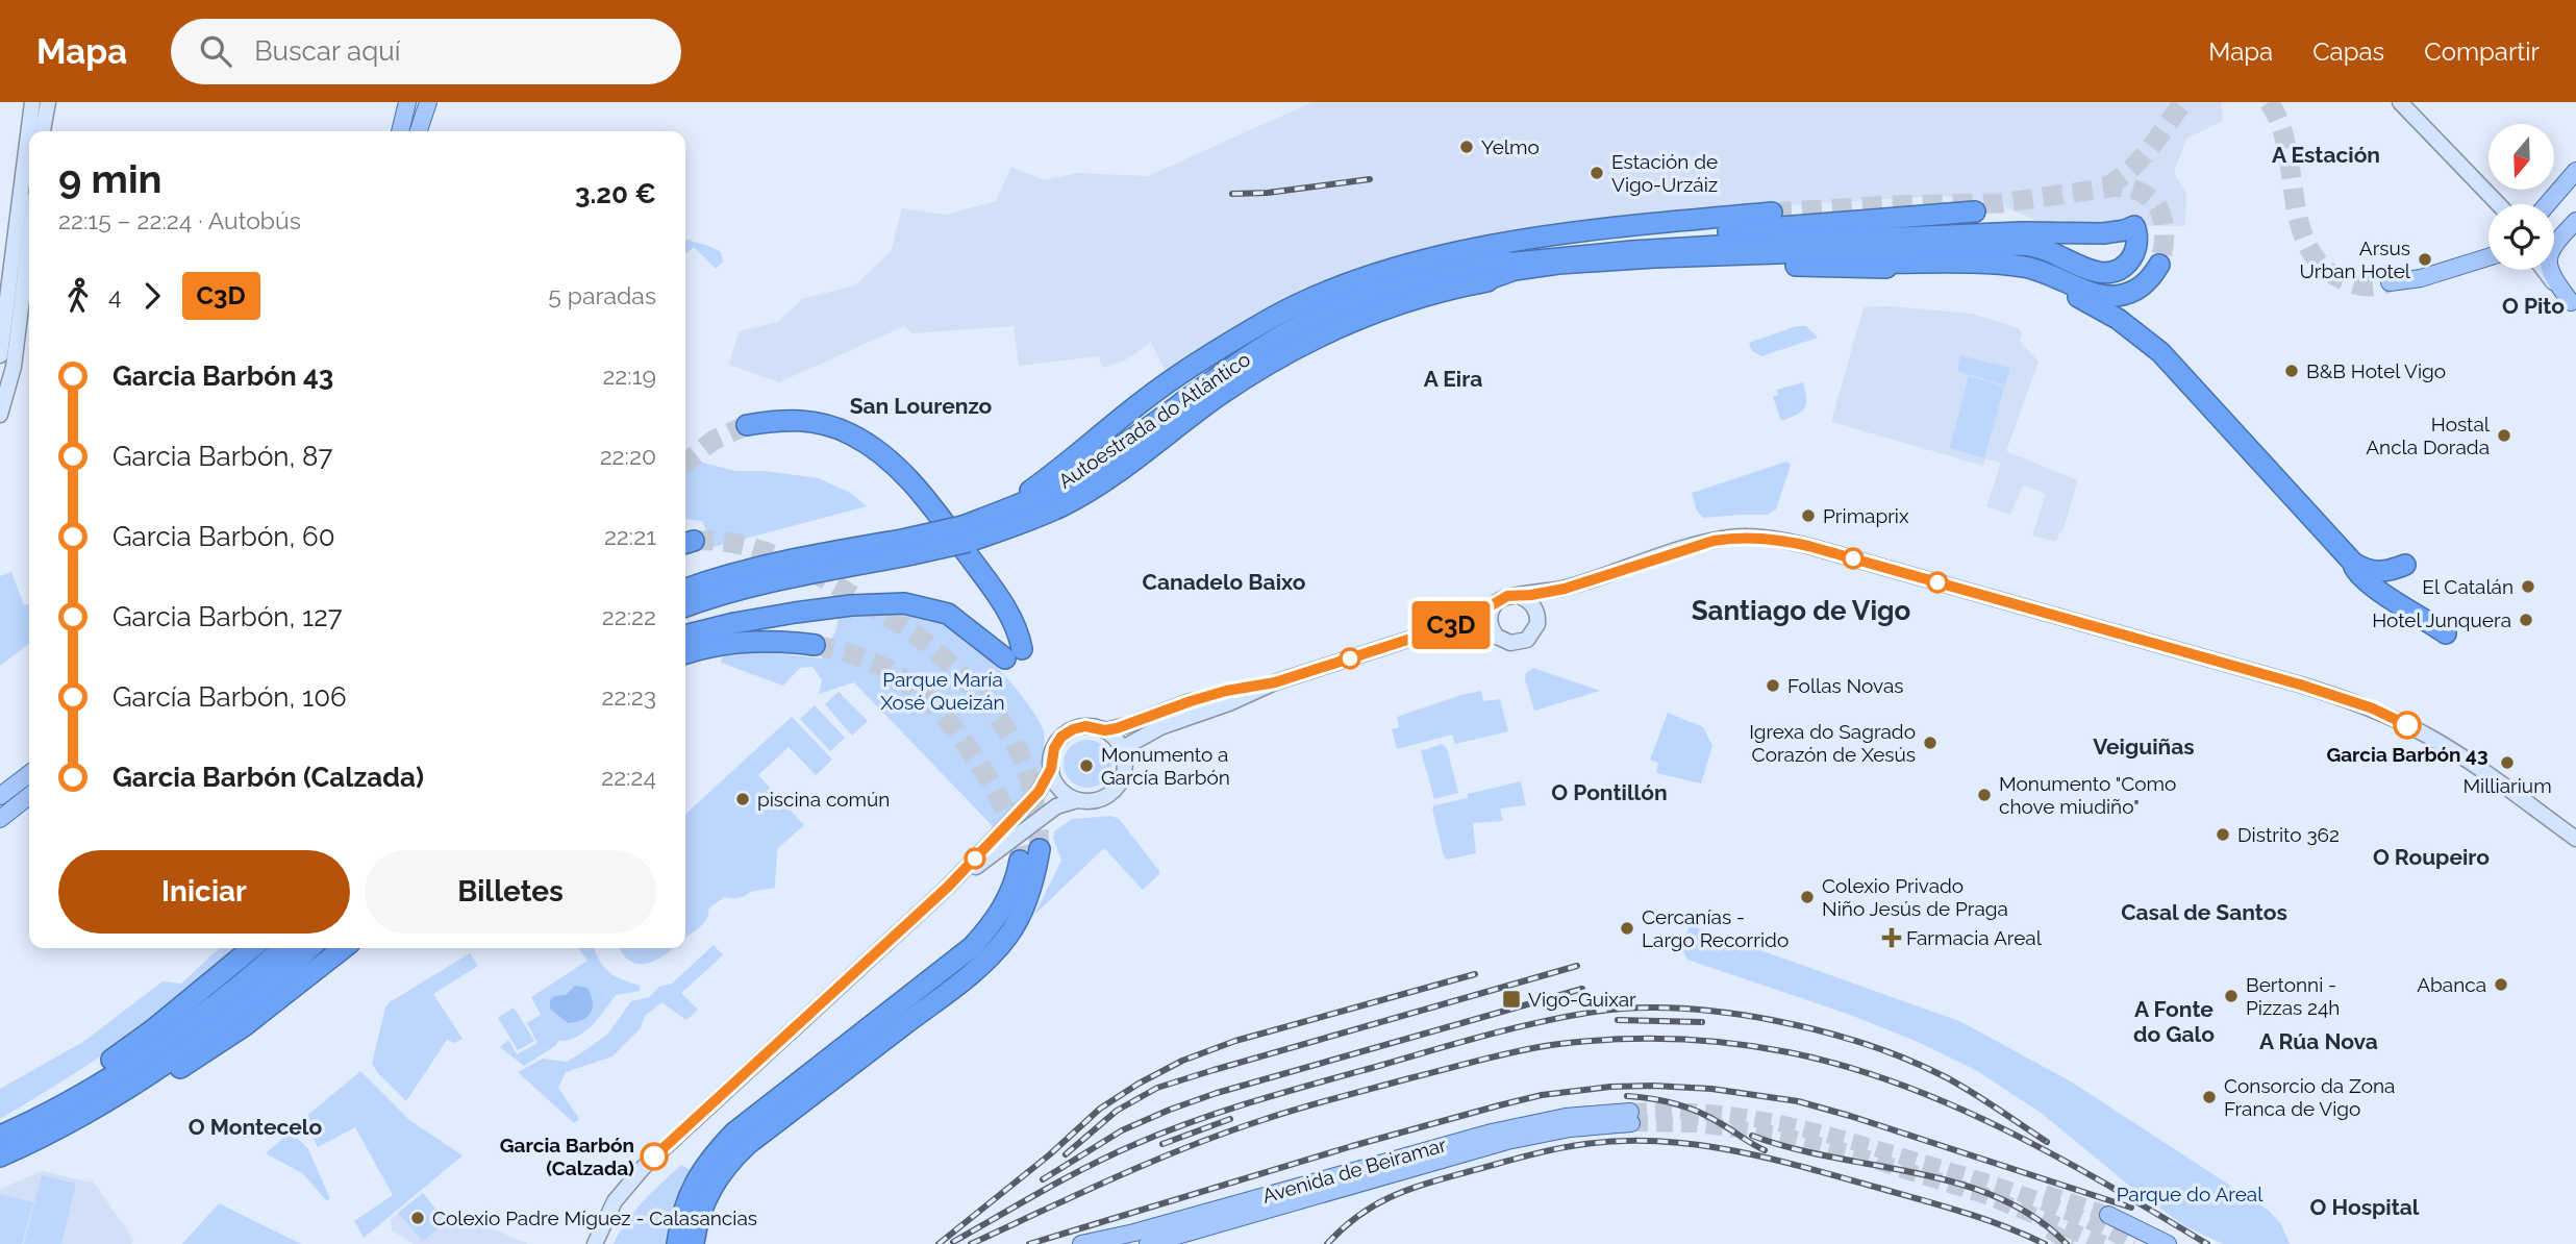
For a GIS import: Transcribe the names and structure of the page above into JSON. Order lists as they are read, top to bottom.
{
  "streets": {
    "highway": ["Autoestrada do Atlántico"],
    "main road": ["Avenida de Beiramar"]
  },
  "districts": [
    "A Estación",
    "O Pito",
    "A Eira",
    "San Lourenzo",
    "Canadelo Baixo",
    "Santiago de Vigo",
    "Veiguiñas",
    "O Pontillón",
    "O Roupeiro",
    "Casal de Santos",
    "A Fonte do Galo",
    "A Rúa Nova",
    "O Montecelo",
    "O Hospital"
  ],
  "parks": ["Parque María Xosé Queizán", "Parque do Areal"],
  "places": {
    "other": [
      "Yelmo",
      "Estación de Vigo-Urzáiz",
      "Arsus Urban Hotel",
      "B&B Hotel Vigo",
      "Hostal Ancla Dorada",
      "Primaprix",
      "El Catalán",
      "Hotel Junquera",
      "Follas Novas",
      "Garcia Barbón 43",
      "Igrexa do Sagrado Corazón de Xesús",
      "Milliarium",
      "Monumento a García Barbón",
      "Monumento \"Como chove miudiño\"",
      "piscina común",
      "Distrito 362",
      "Colexio Privado Niño Jesús de Praga",
      "Cercanías - Largo Recorrido",
      "Abanca",
      "Bertonni - Pizzas 24h",
      "Consorcio da Zona Franca de Vigo",
      "Garcia Barbón (Calzada)",
      "Colexio Padre Míguez - Calasancias"
    ],
    "health": ["Farmacia Areal"],
    "transit": ["Vigo-Guixar"]
  },
  "lines": ["bus line C3D"],
  "north": "bottom",
  "page": {
    "header": "Mapa",
    "search": "Buscar aquí",
    "nav": ["Mapa", "Capas", "Compartir"],
    "on_map": "C3D",
    "heading": ["9 min", "22:15 – 22:24 · Autobús", "3.20 €"],
    "legs": ["4", "C3D", "5 paradas"],
    "list": [
      {
        "name": "Garcia Barbón 43",
        "value": "22:19"
      },
      {
        "name": "Garcia Barbón, 87",
        "value": "22:20"
      },
      {
        "name": "Garcia Barbón, 60",
        "value": "22:21"
      },
      {
        "name": "Garcia Barbón, 127",
        "value": "22:22"
      },
      {
        "name": "García Barbón, 106",
        "value": "22:23"
      },
      {
        "name": "Garcia Barbón (Calzada)",
        "value": "22:24"
      }
    ],
    "buttons": ["Iniciar", "Billetes"]
  }
}
